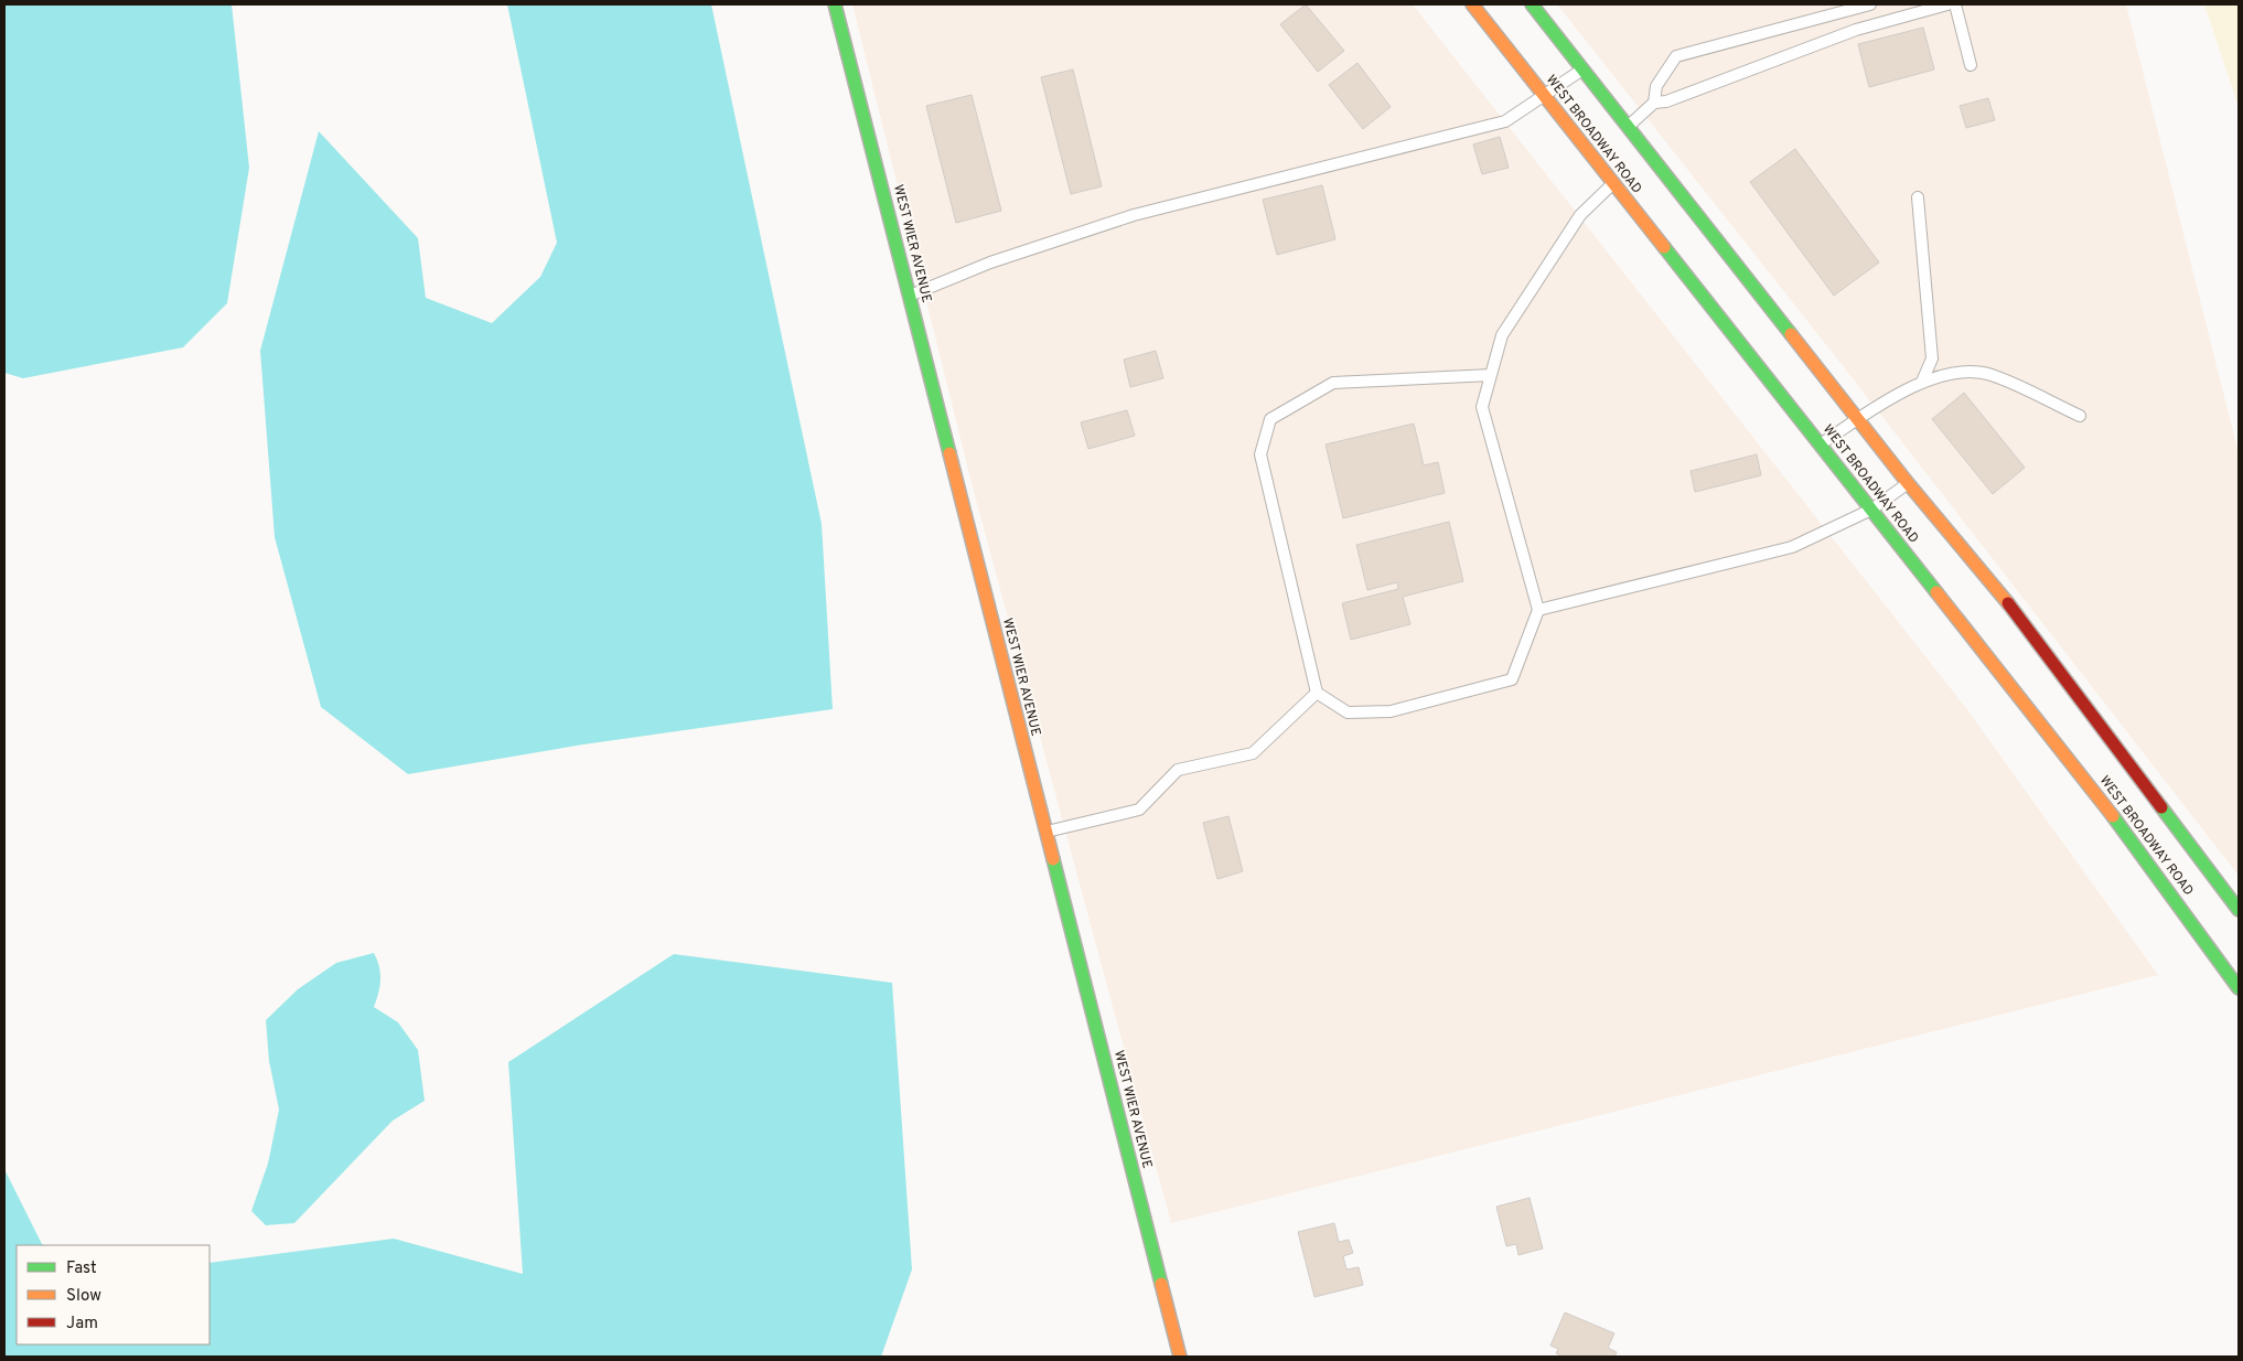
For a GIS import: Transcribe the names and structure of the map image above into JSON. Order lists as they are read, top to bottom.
{
  "streets": {
    "main road": ["WEST BROADWAY ROAD", "WEST WIER AVENUE"]
  },
  "legend": ["Fast", "Slow", "Jam"]
}
